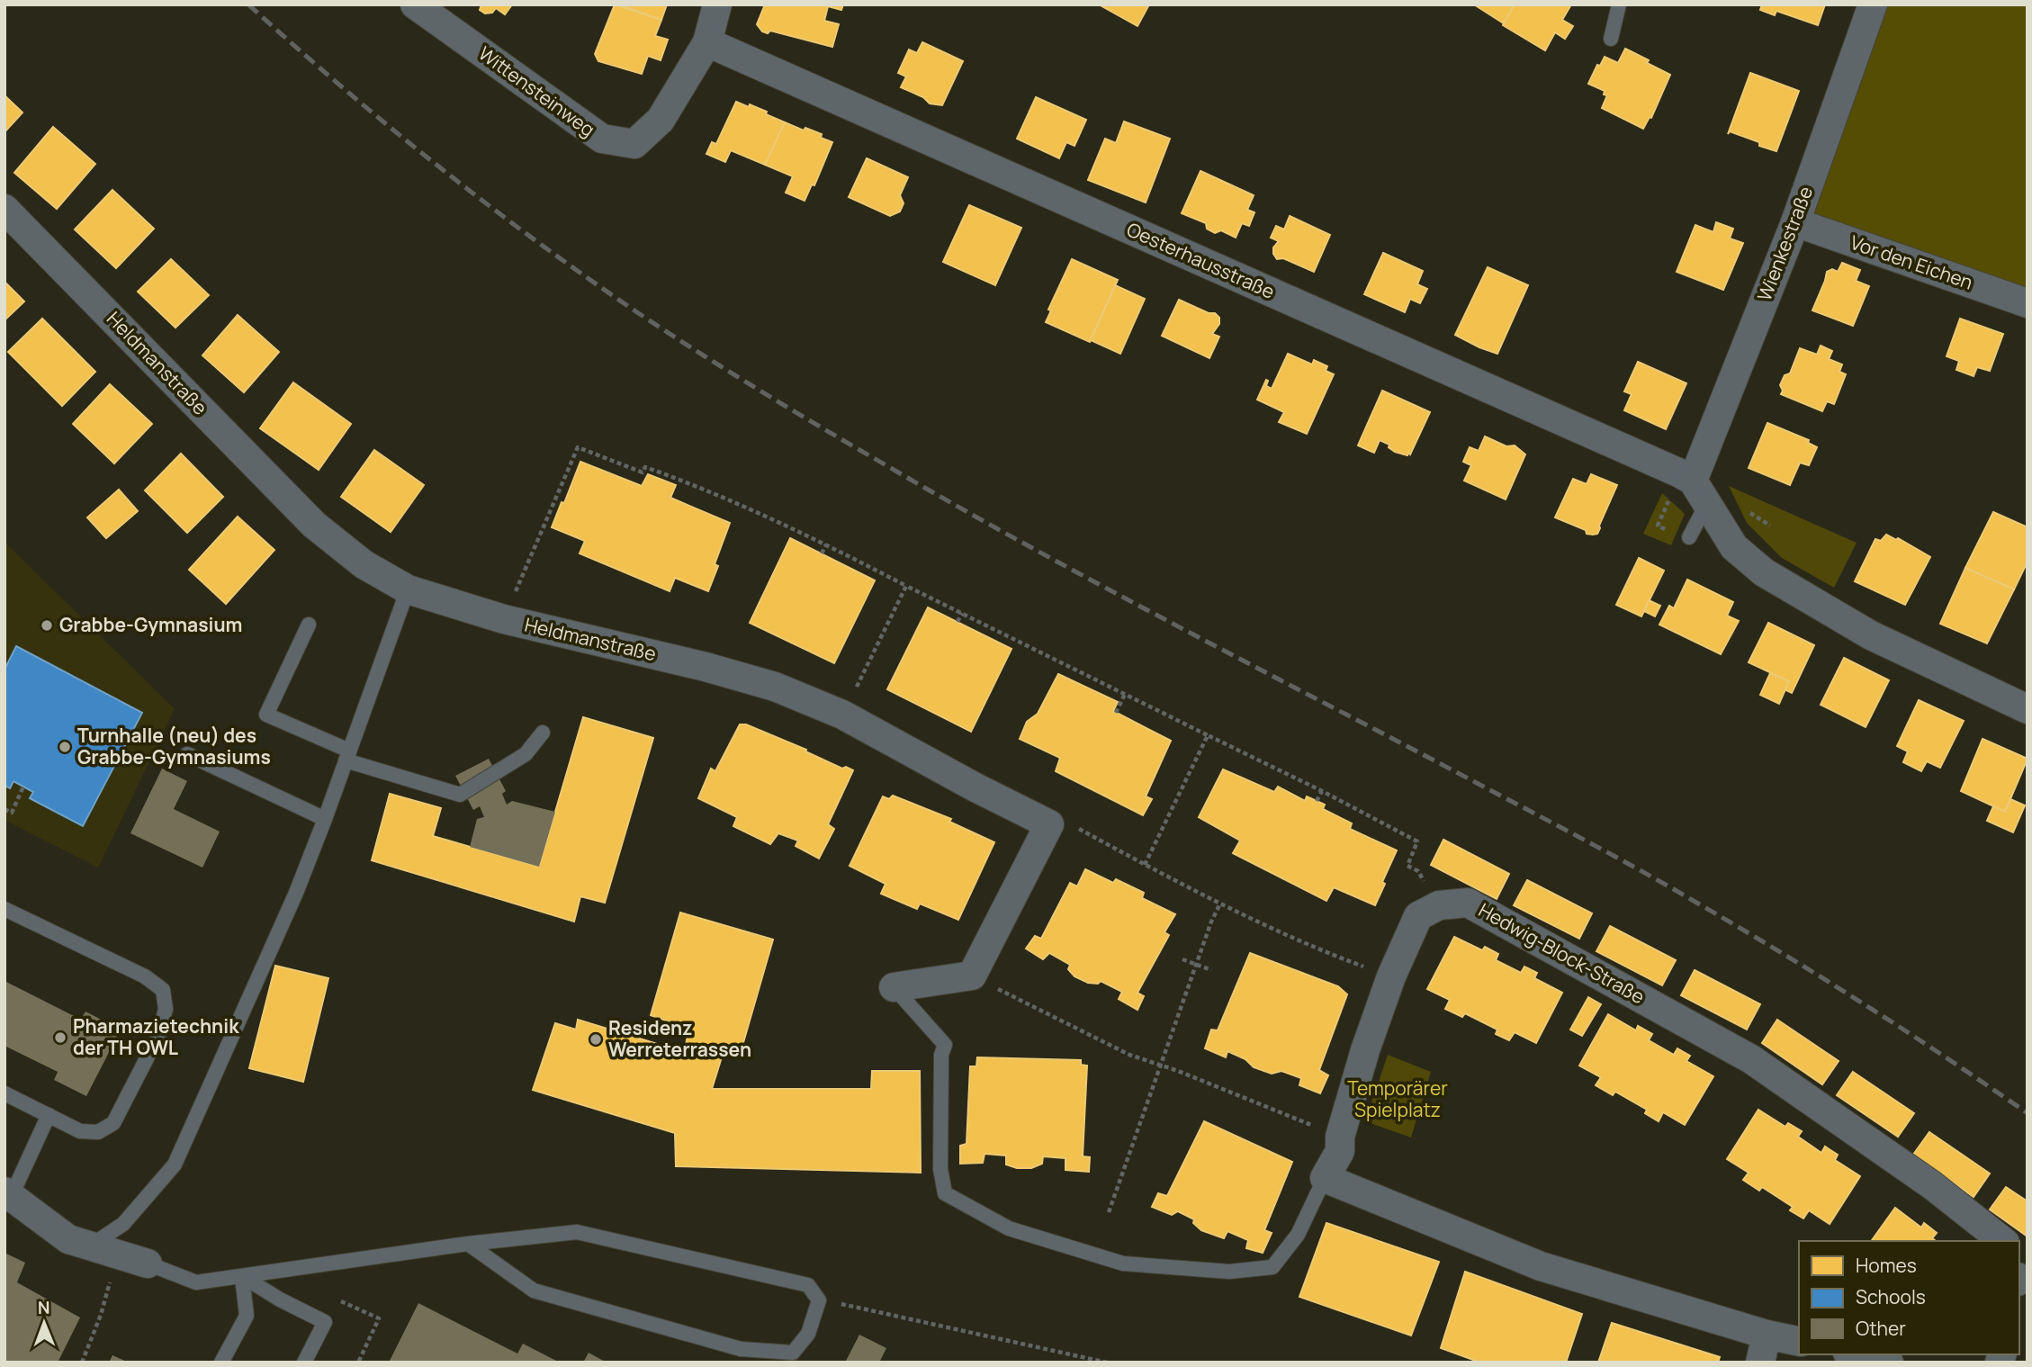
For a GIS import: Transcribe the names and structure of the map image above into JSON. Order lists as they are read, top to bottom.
{
  "streets": {
    "street": [
      "Wittensteinweg",
      "Wienkestraße",
      "Oesterhausstraße",
      "Vor den Eichen",
      "Heldmanstraße",
      "Hedwig-Block-Straße"
    ]
  },
  "crossings": [
    ["Wittensteinweg", "Oesterhausstraße"],
    ["Wienkestraße", "Oesterhausstraße"],
    ["Wienkestraße", "Vor den Eichen"]
  ],
  "parks": ["Temporärer Spielplatz"],
  "places": [
    "Grabbe-Gymnasium",
    "Turnhalle (neu) des Grabbe-Gymnasiums",
    "Pharmazietechnik der TH OWL",
    "Residenz Werreterrassen"
  ],
  "legend": ["Homes", "Schools", "Other"],
  "north": "top"
}
